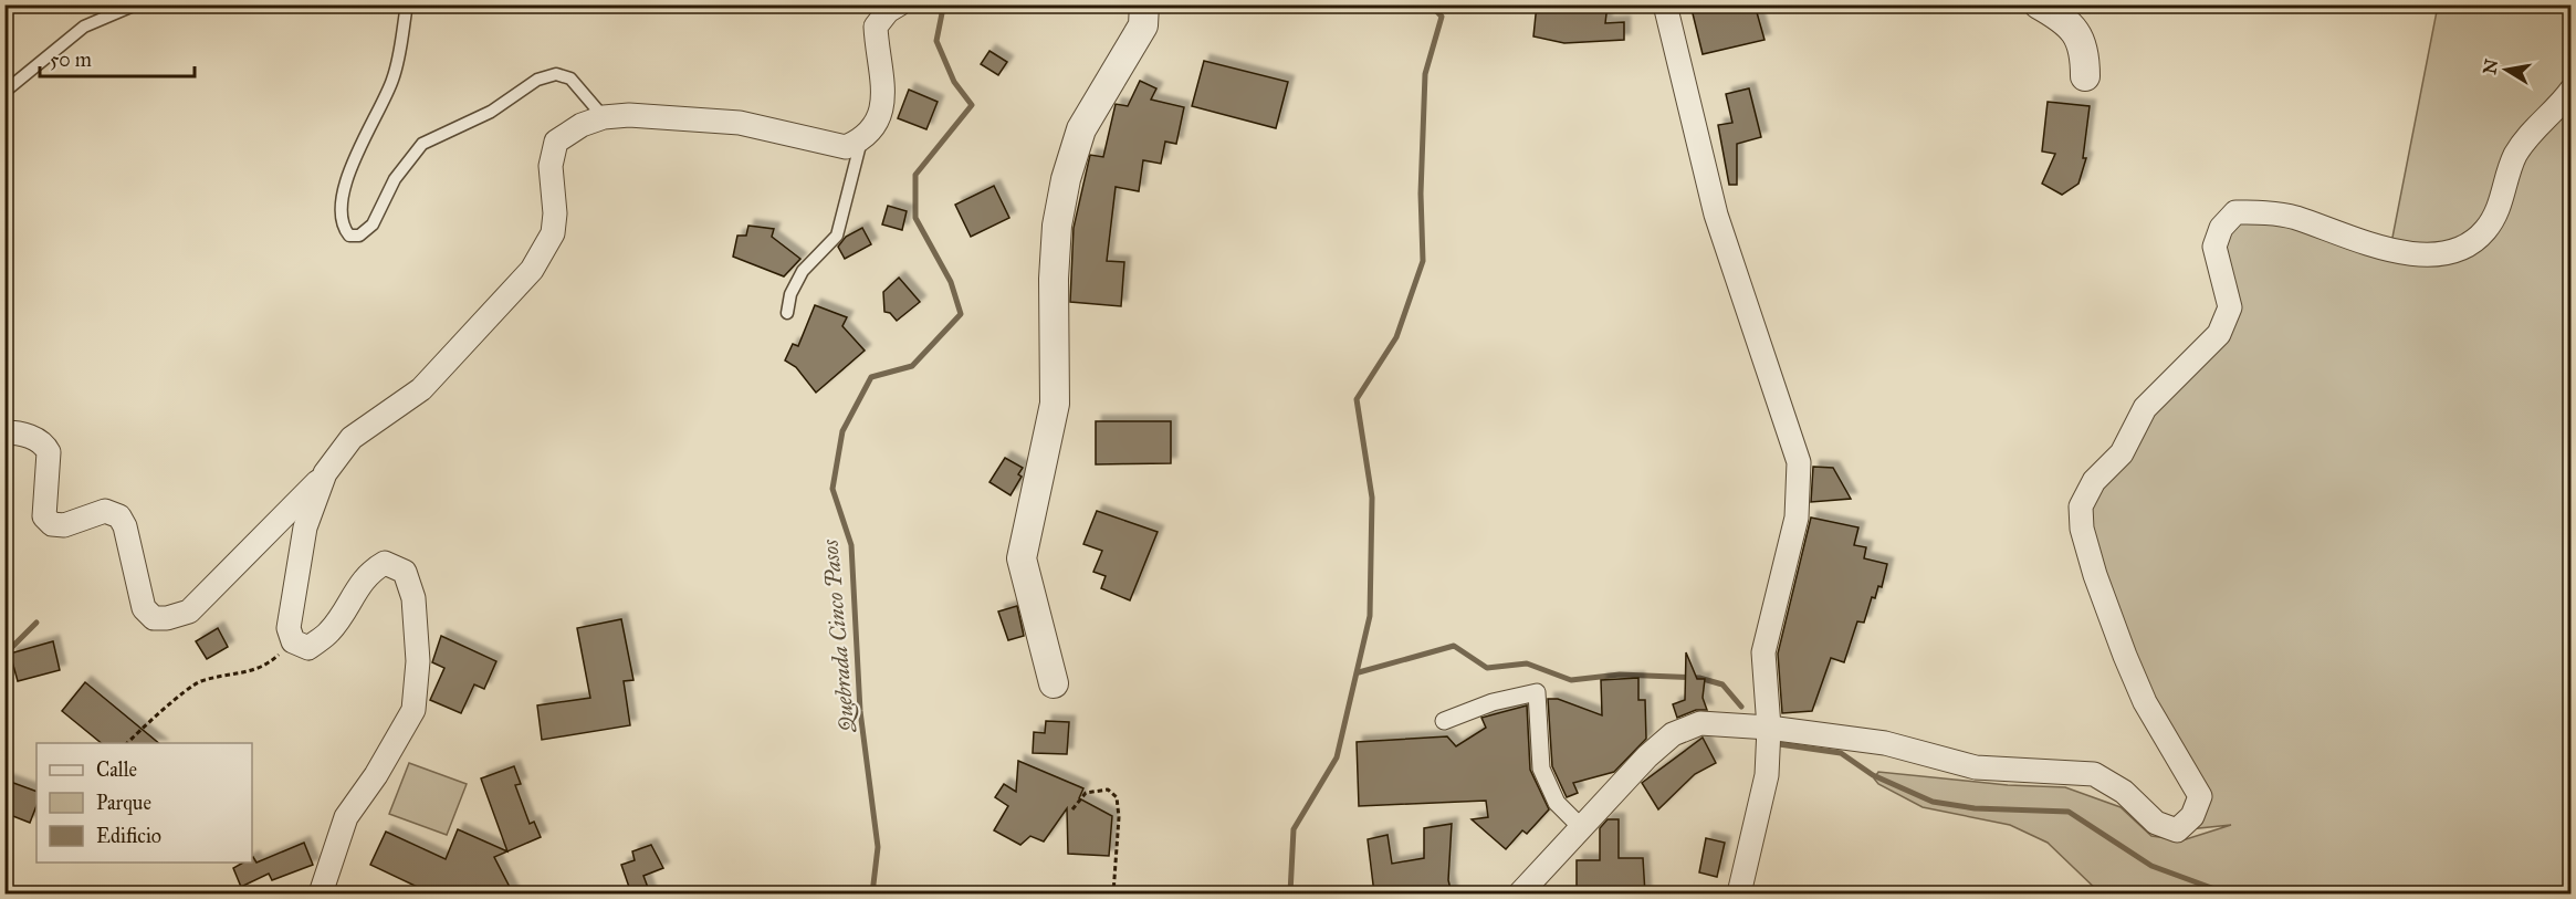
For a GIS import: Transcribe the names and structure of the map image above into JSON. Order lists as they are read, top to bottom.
{
  "water": ["Quebrada Cinco Pasos"],
  "legend": ["Calle", "Parque", "Edificio"],
  "scale_bar": "50 m",
  "north": "left"
}
